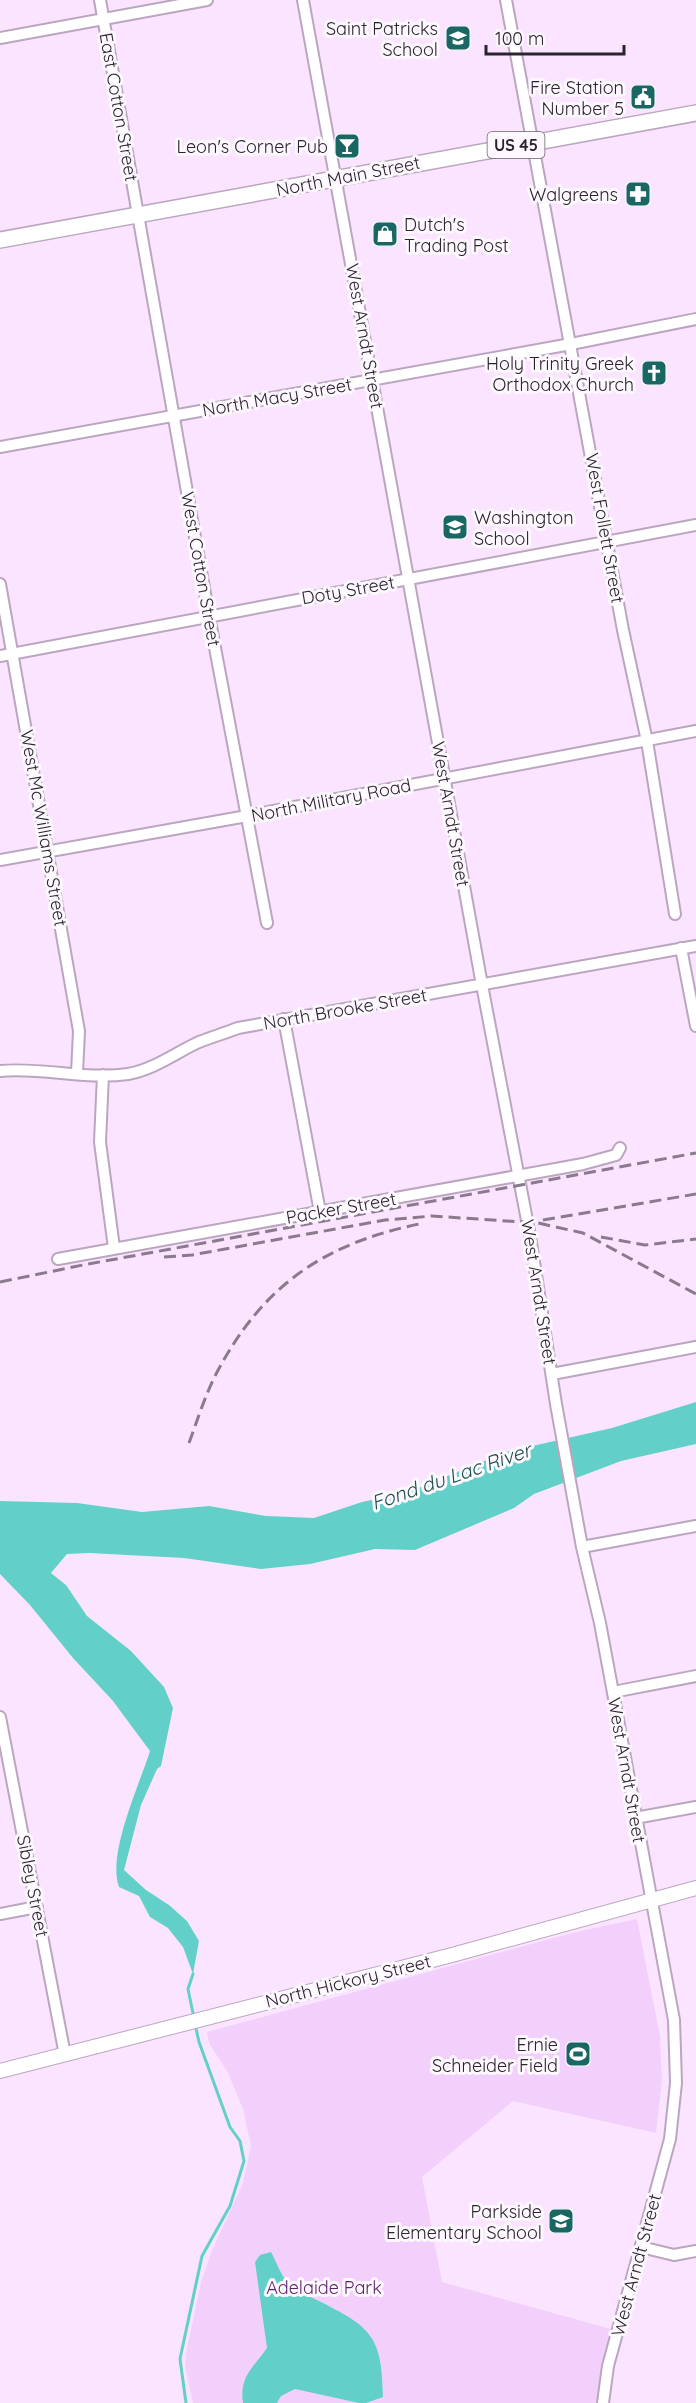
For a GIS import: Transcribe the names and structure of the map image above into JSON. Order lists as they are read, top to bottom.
{
  "streets": {
    "main road": ["US 45", "North Main Street"],
    "street": [
      "East Cotton Street",
      "West Arndt Street",
      "North Macy Street",
      "West Follett Street",
      "West Cotton Street",
      "Doty Street",
      "North Military Road",
      "West Mc Williams Street",
      "North Brooke Street",
      "Packer Street",
      "Sibley Street",
      "North Hickory Street"
    ]
  },
  "crossings": [
    ["East Cotton Street", "North Main Street"],
    ["East Cotton Street", "West Cotton Street"],
    ["North Main Street", "West Arndt Street"],
    ["North Main Street", "West Follett Street"],
    ["North Main Street", "West Cotton Street"],
    ["West Arndt Street", "North Macy Street"],
    ["West Arndt Street", "Doty Street"],
    ["West Arndt Street", "North Military Road"],
    ["West Arndt Street", "North Brooke Street"],
    ["West Arndt Street", "Packer Street"],
    ["West Arndt Street", "North Hickory Street"],
    ["North Macy Street", "West Follett Street"],
    ["North Macy Street", "West Cotton Street"],
    ["West Follett Street", "Doty Street"],
    ["West Follett Street", "North Military Road"],
    ["West Cotton Street", "Doty Street"],
    ["West Cotton Street", "North Military Road"],
    ["Doty Street", "West Mc Williams Street"],
    ["North Military Road", "West Mc Williams Street"],
    ["West Mc Williams Street", "North Brooke Street"],
    ["Sibley Street", "North Hickory Street"]
  ],
  "water": ["Fond du Lac River"],
  "parks": ["Adelaide Park"],
  "places": {
    "school or university": ["Saint Patricks School", "Washington School", "Parkside Elementary School"],
    "public building": ["Fire Station Number 5"],
    "bar": ["Leon's Corner Pub"],
    "pharmacy": ["Walgreens"],
    "shop": ["Dutch's Trading Post"],
    "church": ["Holy Trinity Greek Orthodox Church"],
    "sports": ["Ernie Schneider Field"]
  },
  "scale_bar": "100 m"
}
